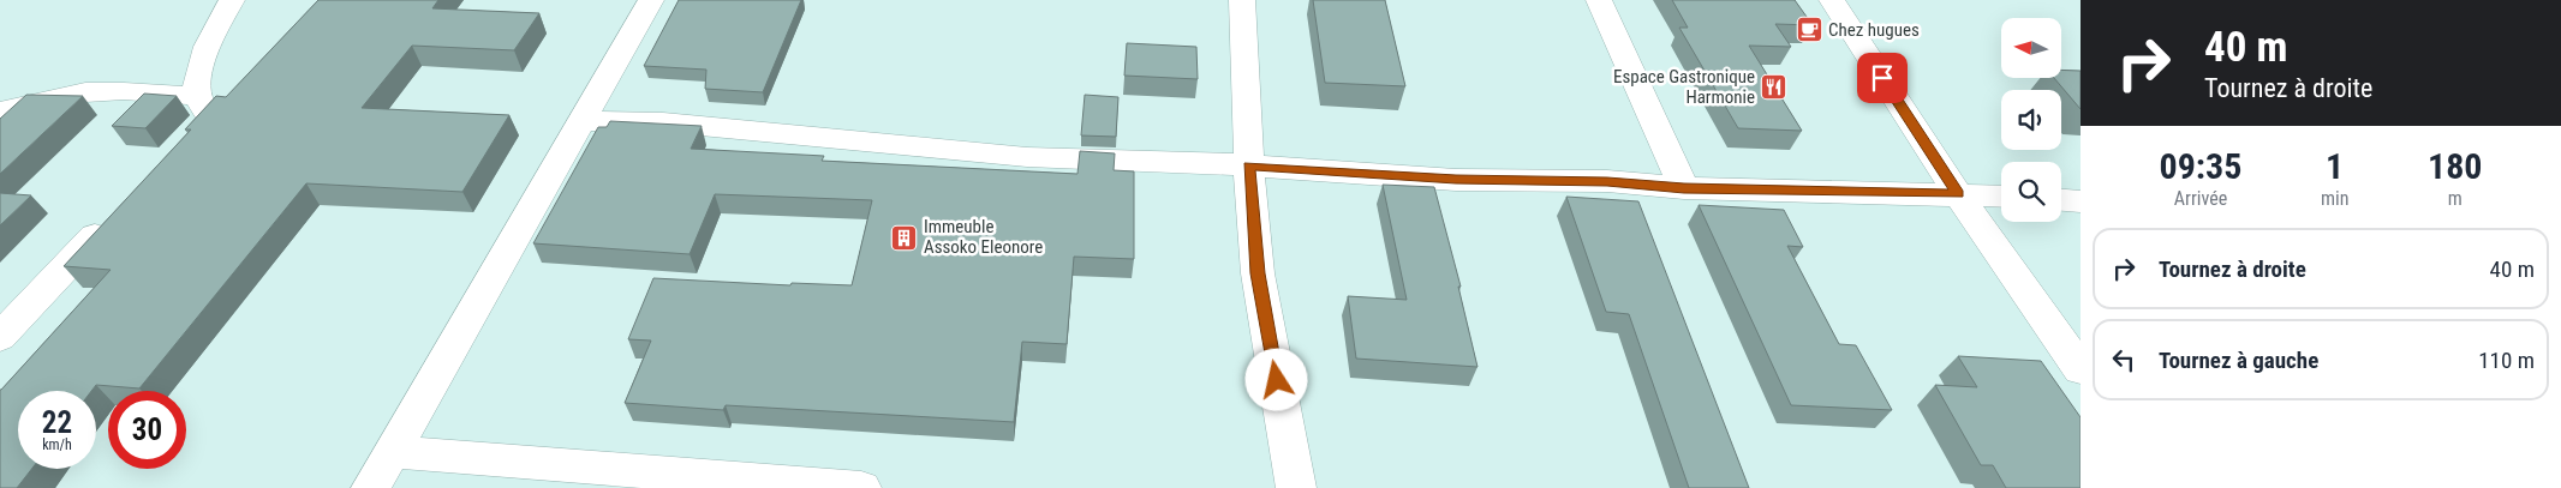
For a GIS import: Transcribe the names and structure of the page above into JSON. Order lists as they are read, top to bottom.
{
  "places": {
    "cafe": ["Chez hugues"],
    "restaurant": ["Espace Gastronique Harmonie"],
    "building": ["Immeuble Assoko Eleonore"]
  },
  "north": "left",
  "page": {
    "turn": ["40 m", "Tournez à droite"],
    "eta": [
      "09:35",
      "Arrivée",
      "1",
      "min",
      "180",
      "m"
    ],
    "list": [
      {
        "name": "Tournez à droite",
        "value": "40 m"
      },
      {
        "name": "Tournez à gauche",
        "value": "110 m"
      }
    ],
    "speed": "22 km/h",
    "limit": "30"
  }
}
